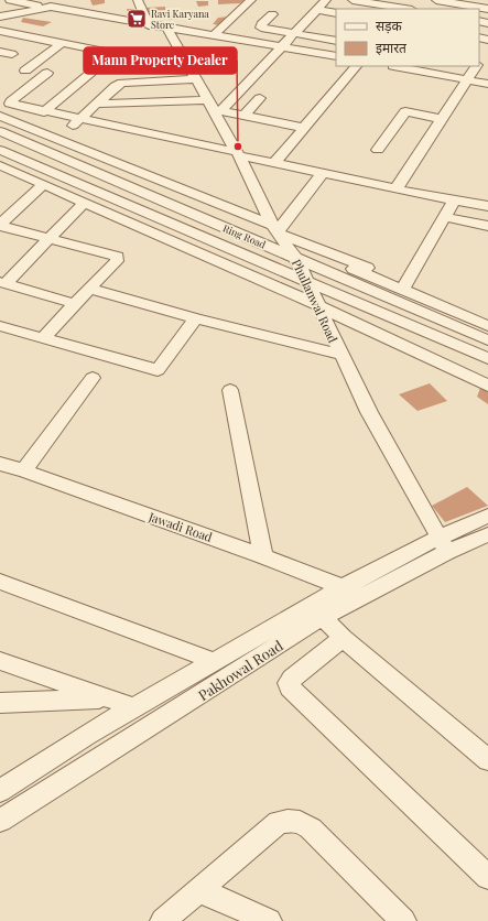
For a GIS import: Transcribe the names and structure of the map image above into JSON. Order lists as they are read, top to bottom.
{
  "streets": {
    "street": [
      "Ring Road",
      "Phullanwal Road",
      "Jawadi Road",
      "Pakhowal Road"
    ]
  },
  "crossings": [
    ["Ring Road", "Phullanwal Road"],
    ["Phullanwal Road", "Pakhowal Road"],
    ["Jawadi Road", "Pakhowal Road"]
  ],
  "places": {
    "supermarket": ["Ravi Karyana Store"],
    "other": ["Mann Property Dealer"]
  },
  "legend": ["सड़क", "इमारत"]
}
